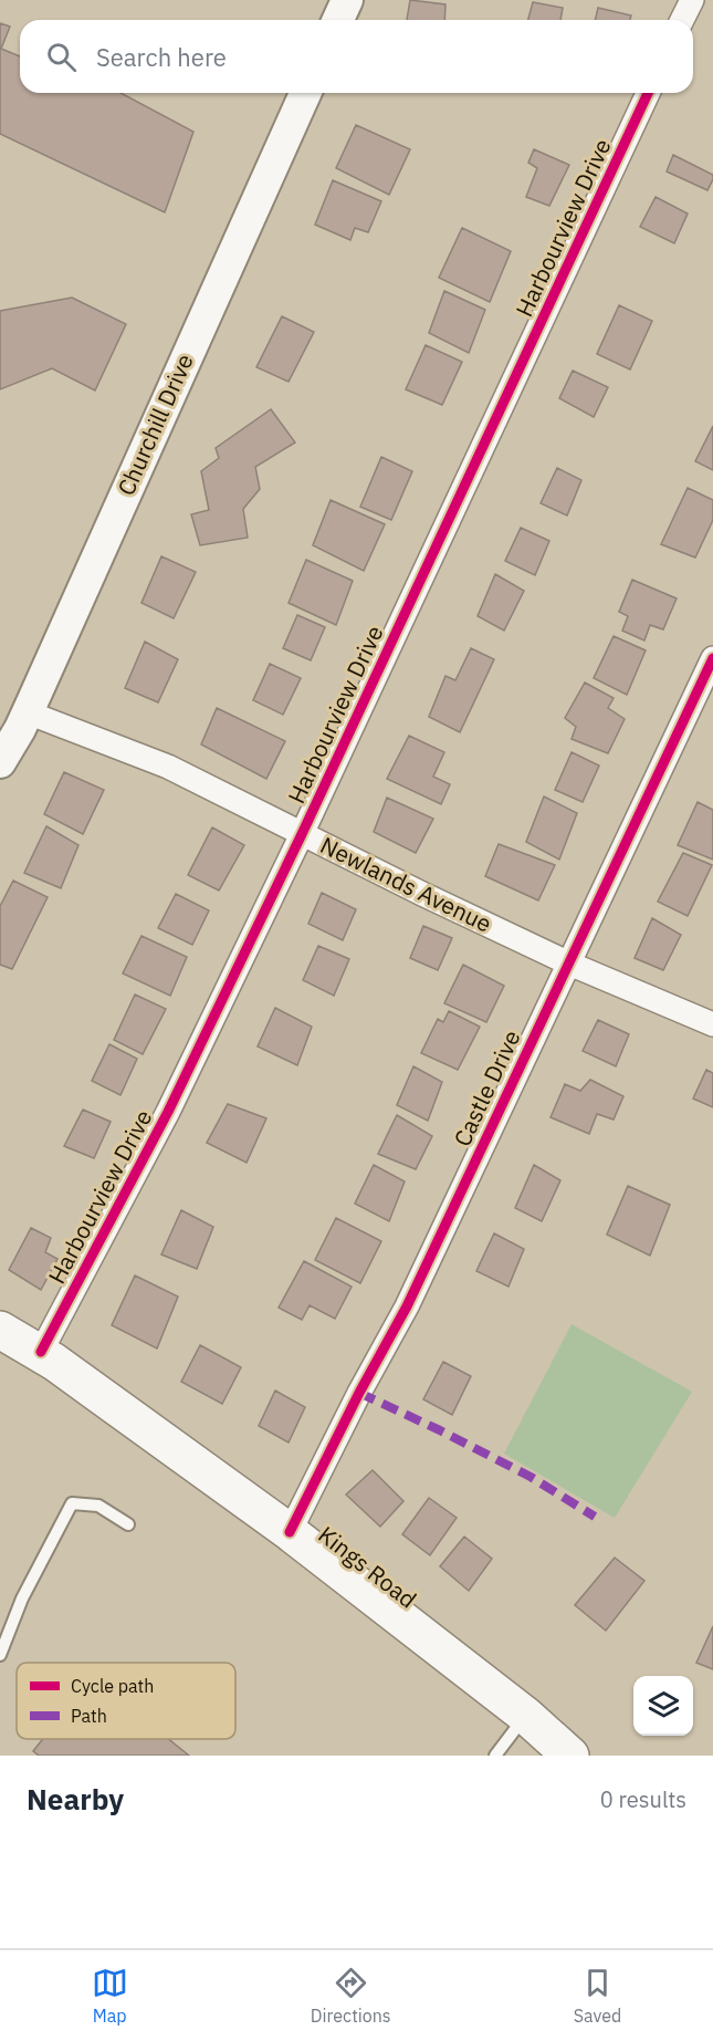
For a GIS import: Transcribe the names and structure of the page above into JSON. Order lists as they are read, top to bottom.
{
  "streets": {
    "main road": ["Kings Road"],
    "street": [
      "Harbourview Drive",
      "Churchill Drive",
      "Newlands Avenue",
      "Castle Drive"
    ]
  },
  "crossings": [
    ["Harbourview Drive", "Newlands Avenue"],
    ["Harbourview Drive", "Kings Road"],
    ["Churchill Drive", "Newlands Avenue"],
    ["Newlands Avenue", "Castle Drive"],
    ["Castle Drive", "Kings Road"]
  ],
  "legend": ["Cycle path", "Path"],
  "page": {
    "search": "Search here",
    "heading": ["Nearby", "0 results"],
    "nav": ["Map", "Directions", "Saved"]
  }
}
